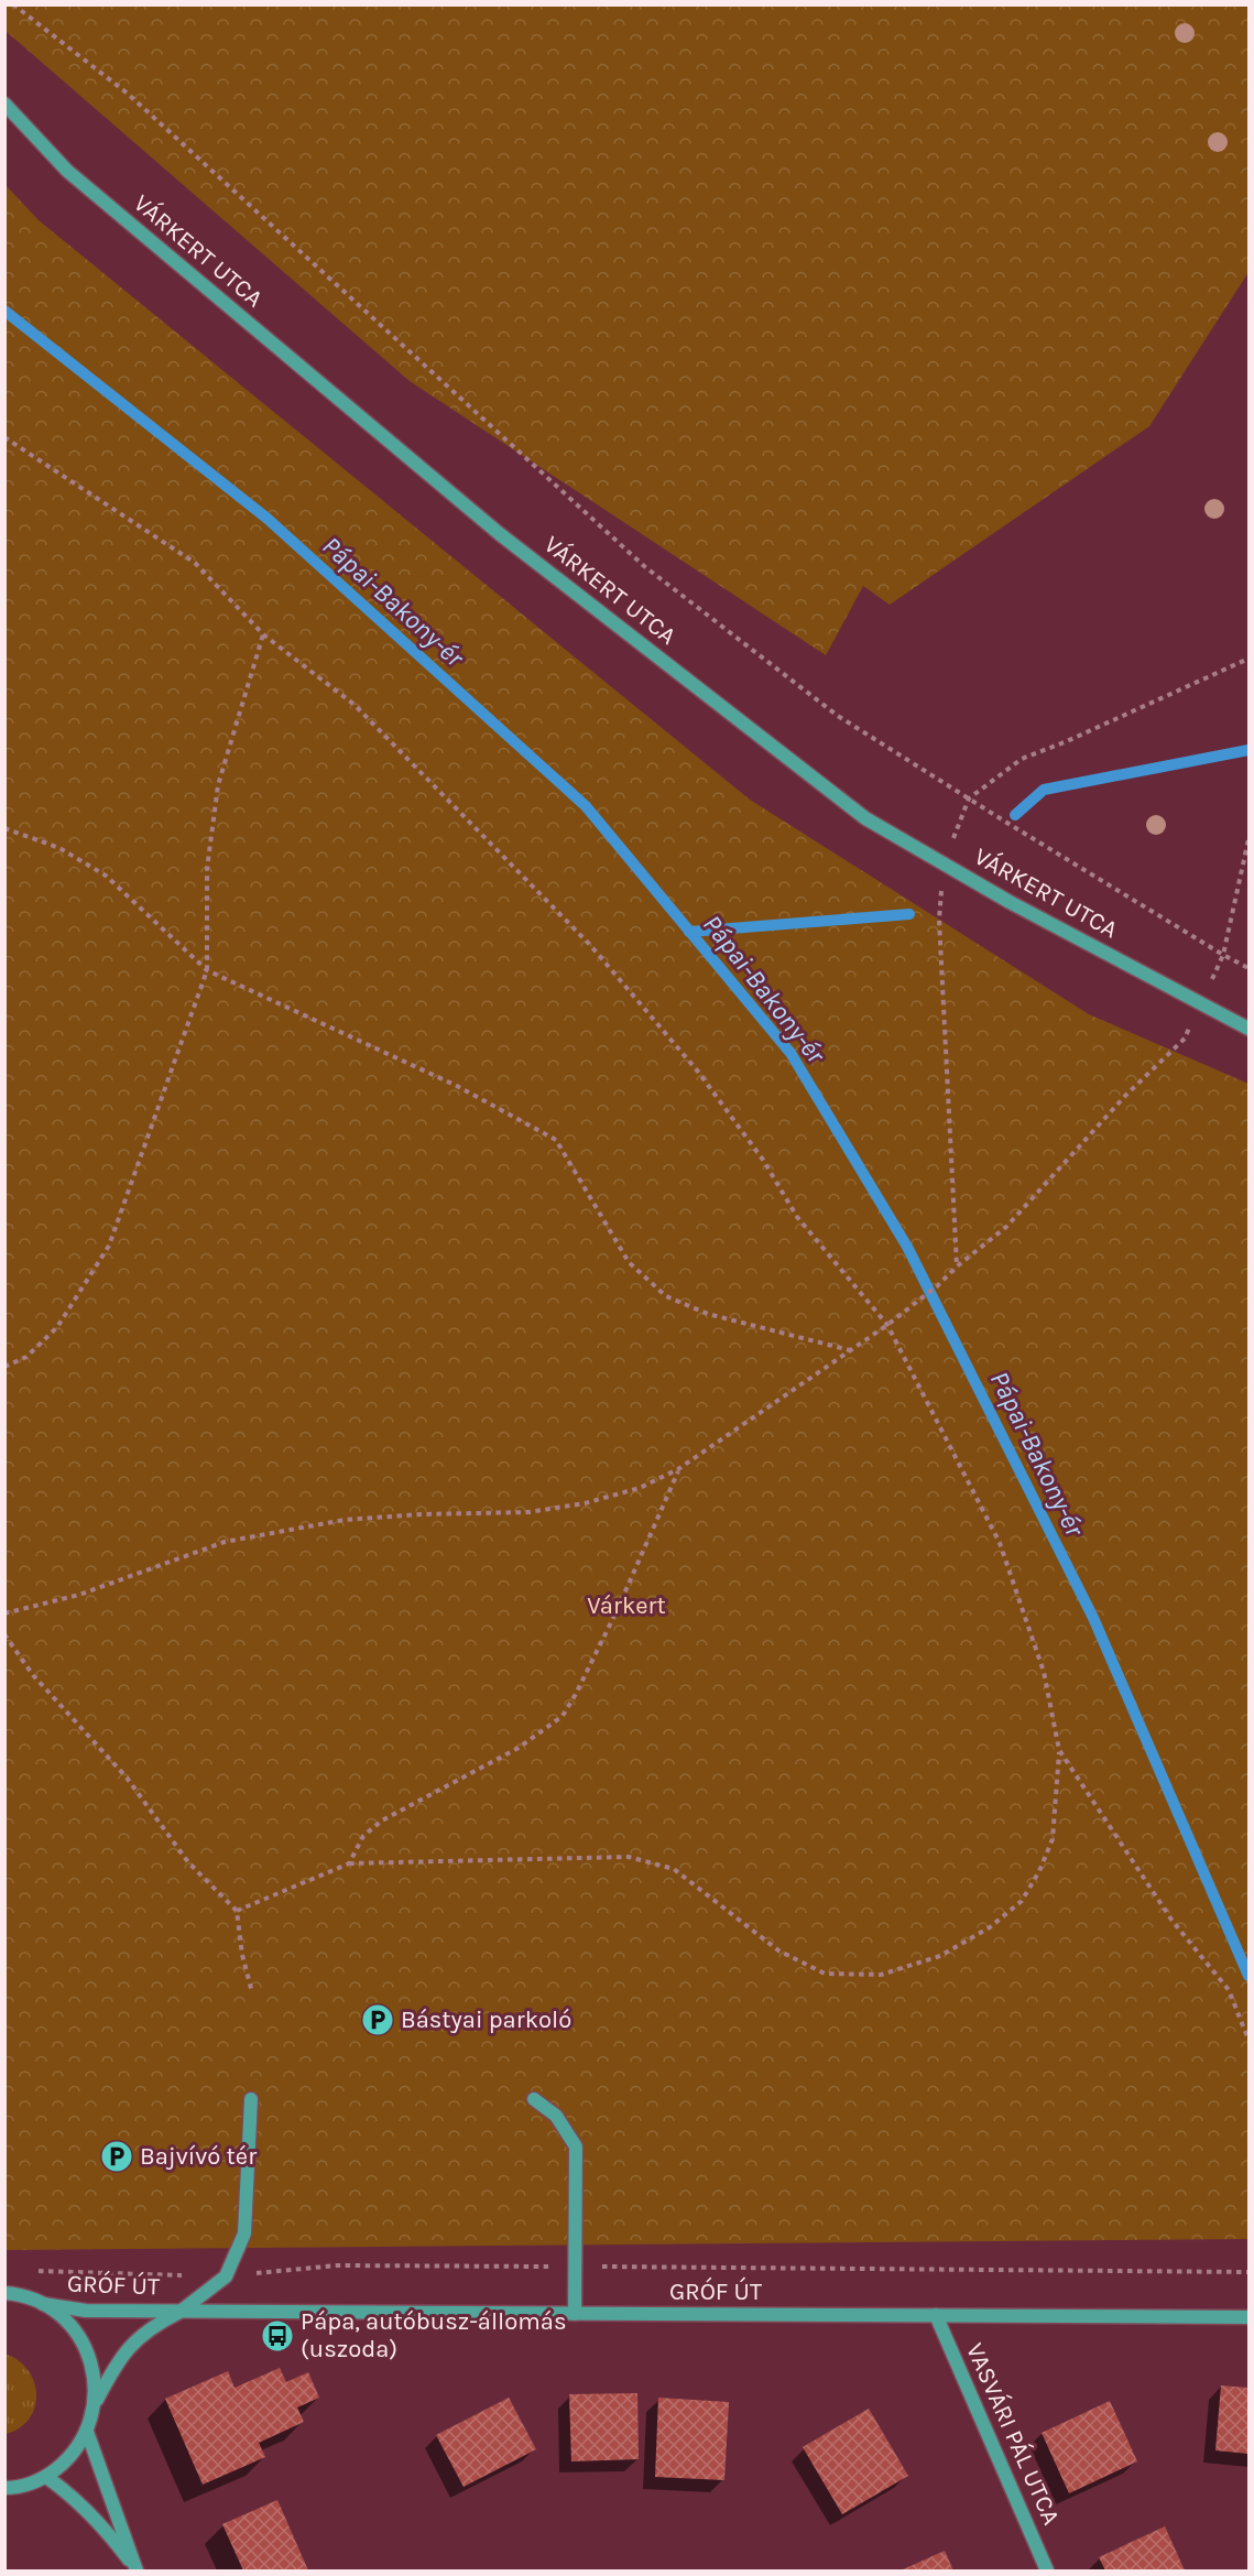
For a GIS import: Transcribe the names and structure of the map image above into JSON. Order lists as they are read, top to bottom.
{
  "streets": {
    "street": ["VÁRKERT UTCA", "GRÓF ÚT", "VASVÁRI PÁL UTCA"]
  },
  "crossings": [
    ["GRÓF ÚT", "VASVÁRI PÁL UTCA"]
  ],
  "water": ["Pápai-Bakony-ér"],
  "parks": ["Várkert"],
  "places": {
    "parking": ["Bástyai parkoló", "Bajvívó tér"],
    "bus stop": ["Pápa, autóbusz-állomás (uszoda)"]
  }
}
